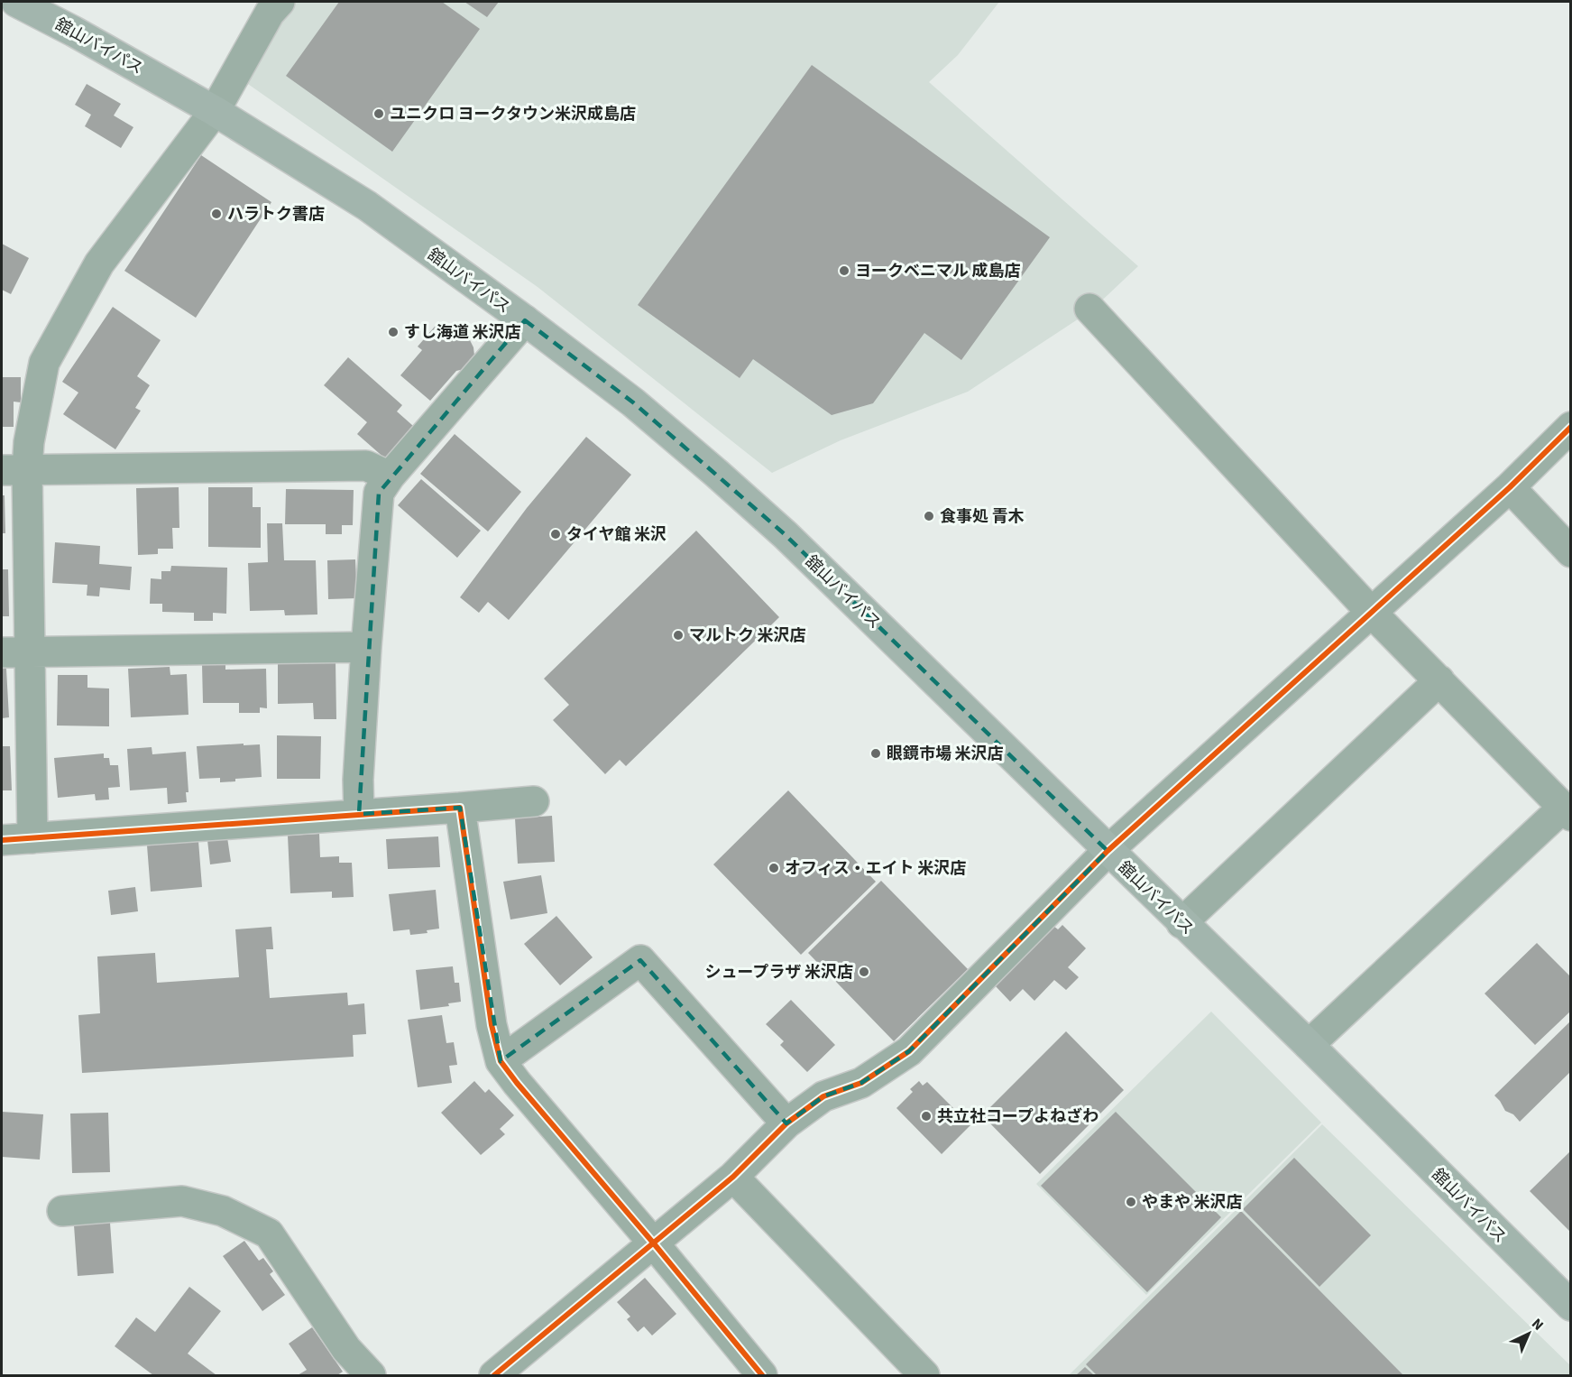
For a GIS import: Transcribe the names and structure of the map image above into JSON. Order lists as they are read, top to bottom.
{
  "streets": {
    "highway": ["舘山バイパス"]
  },
  "places": [
    "ユニクロ ヨークタウン米沢成島店",
    "ハラトク書店",
    "ヨークベニマル 成島店",
    "すし海道 米沢店",
    "食事処 青木",
    "タイヤ館 米沢",
    "マルトク 米沢店",
    "眼鏡市場 米沢店",
    "オフィス・エイト 米沢店",
    "シュープラザ 米沢店",
    "共立社コープよねざわ",
    "やまや 米沢店"
  ],
  "north": "top right"
}
